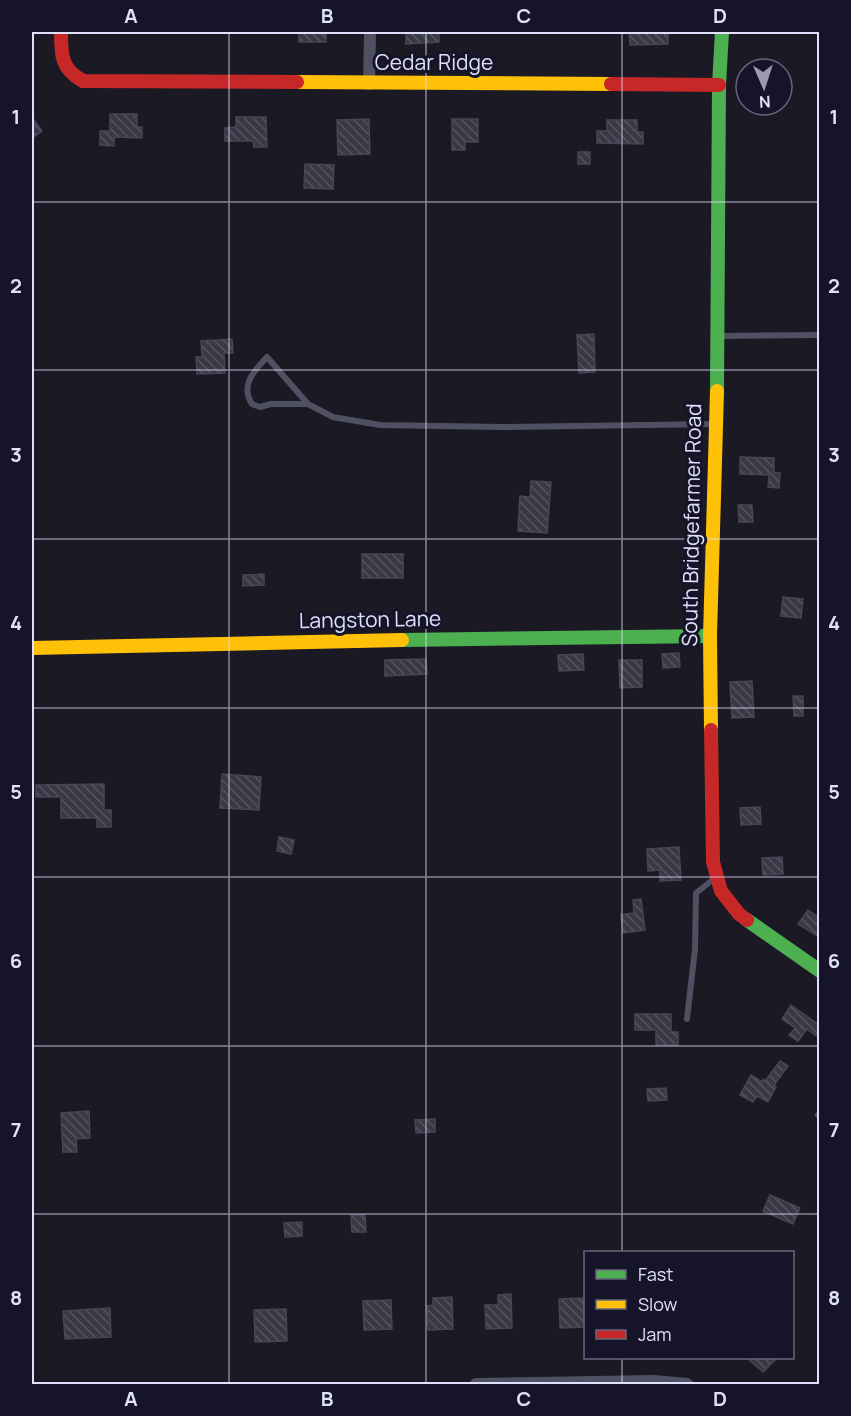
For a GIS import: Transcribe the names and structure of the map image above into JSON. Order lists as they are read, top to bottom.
{
  "streets": {
    "street": ["Cedar Ridge", "South Bridgefarmer Road", "Langston Lane"]
  },
  "crossings": [
    ["Cedar Ridge", "South Bridgefarmer Road"],
    ["South Bridgefarmer Road", "Langston Lane"]
  ],
  "legend": ["Fast", "Slow", "Jam"],
  "north": "bottom",
  "grid": {
    "columns": [
      "A",
      "B",
      "C",
      "D"
    ],
    "rows": [
      "1",
      "2",
      "3",
      "4",
      "5",
      "6",
      "7",
      "8"
    ]
  }
}
